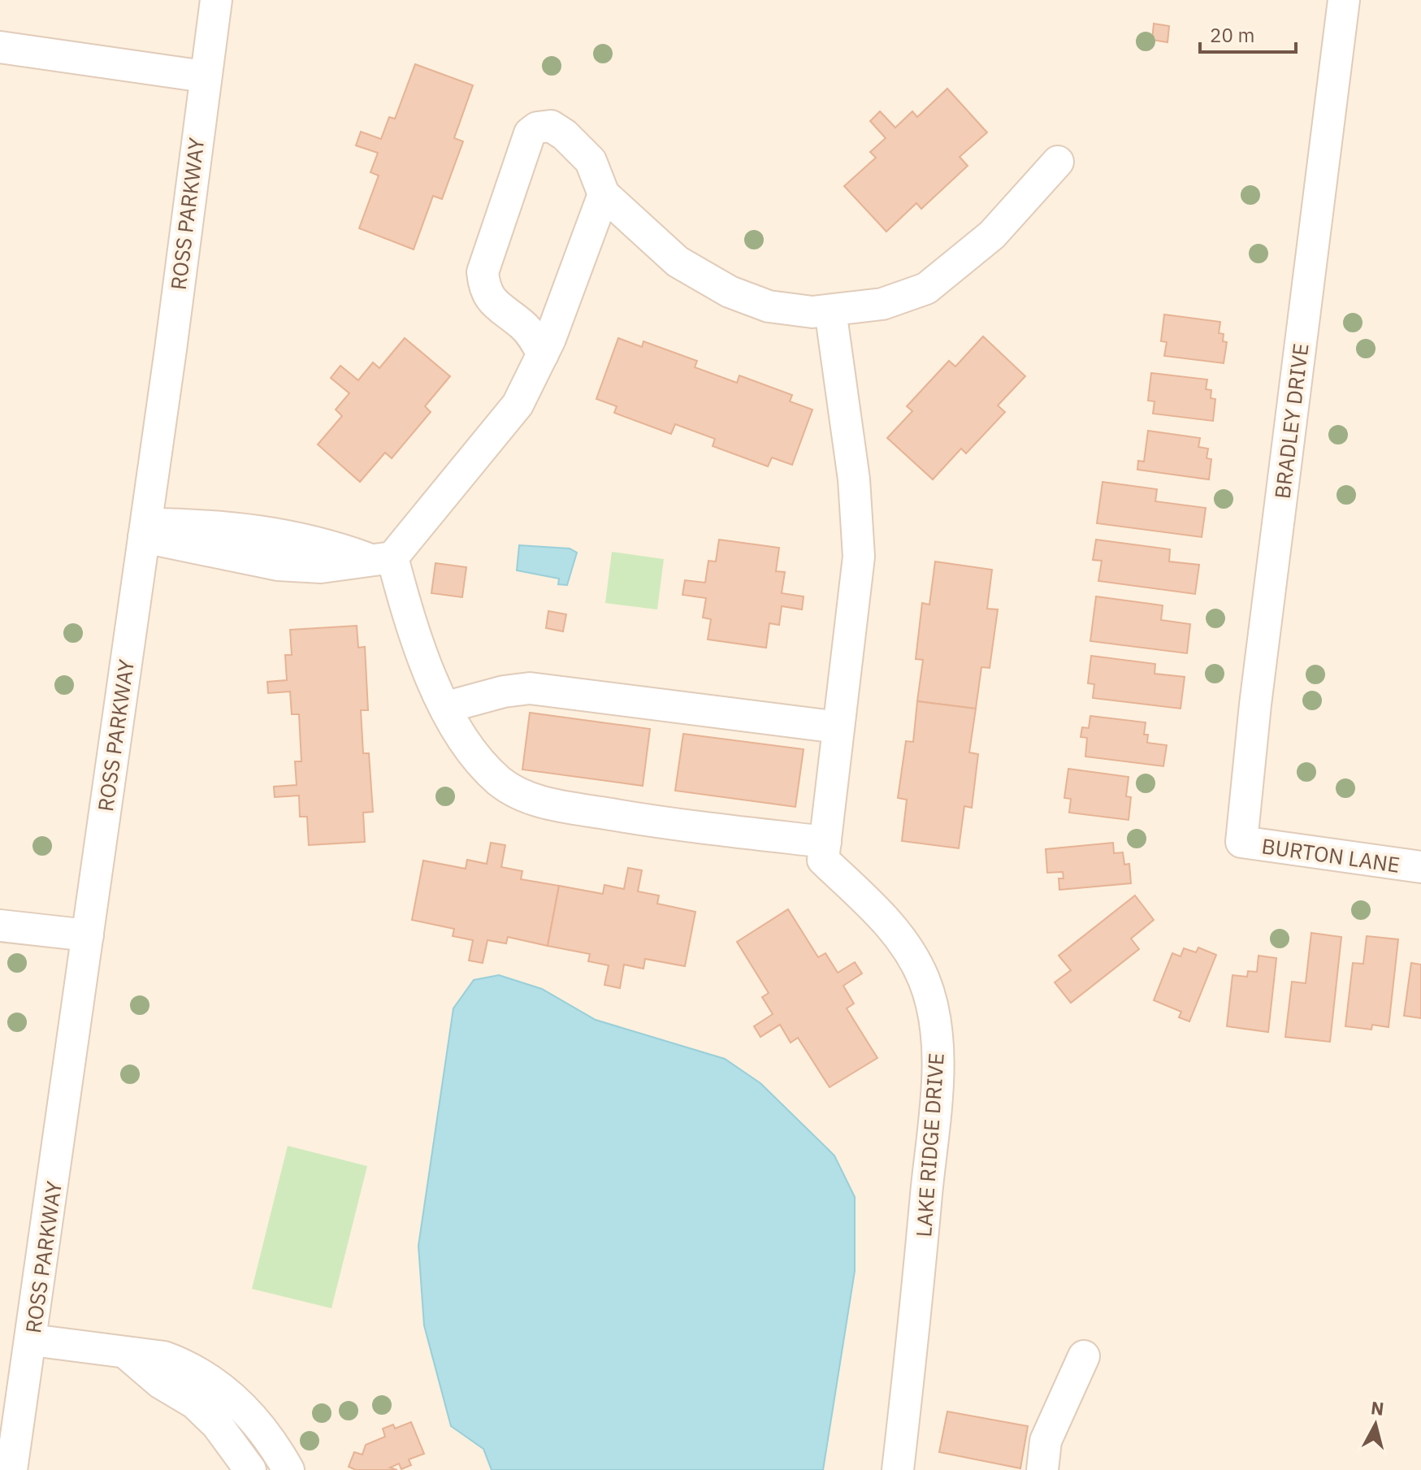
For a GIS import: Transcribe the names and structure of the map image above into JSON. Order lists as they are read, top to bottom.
{
  "streets": {
    "street": [
      "ROSS PARKWAY",
      "BRADLEY DRIVE",
      "BURTON LANE",
      "LAKE RIDGE DRIVE"
    ]
  },
  "crossings": [
    ["BRADLEY DRIVE", "BURTON LANE"]
  ],
  "scale_bar": "20 m",
  "north": "top"
}
